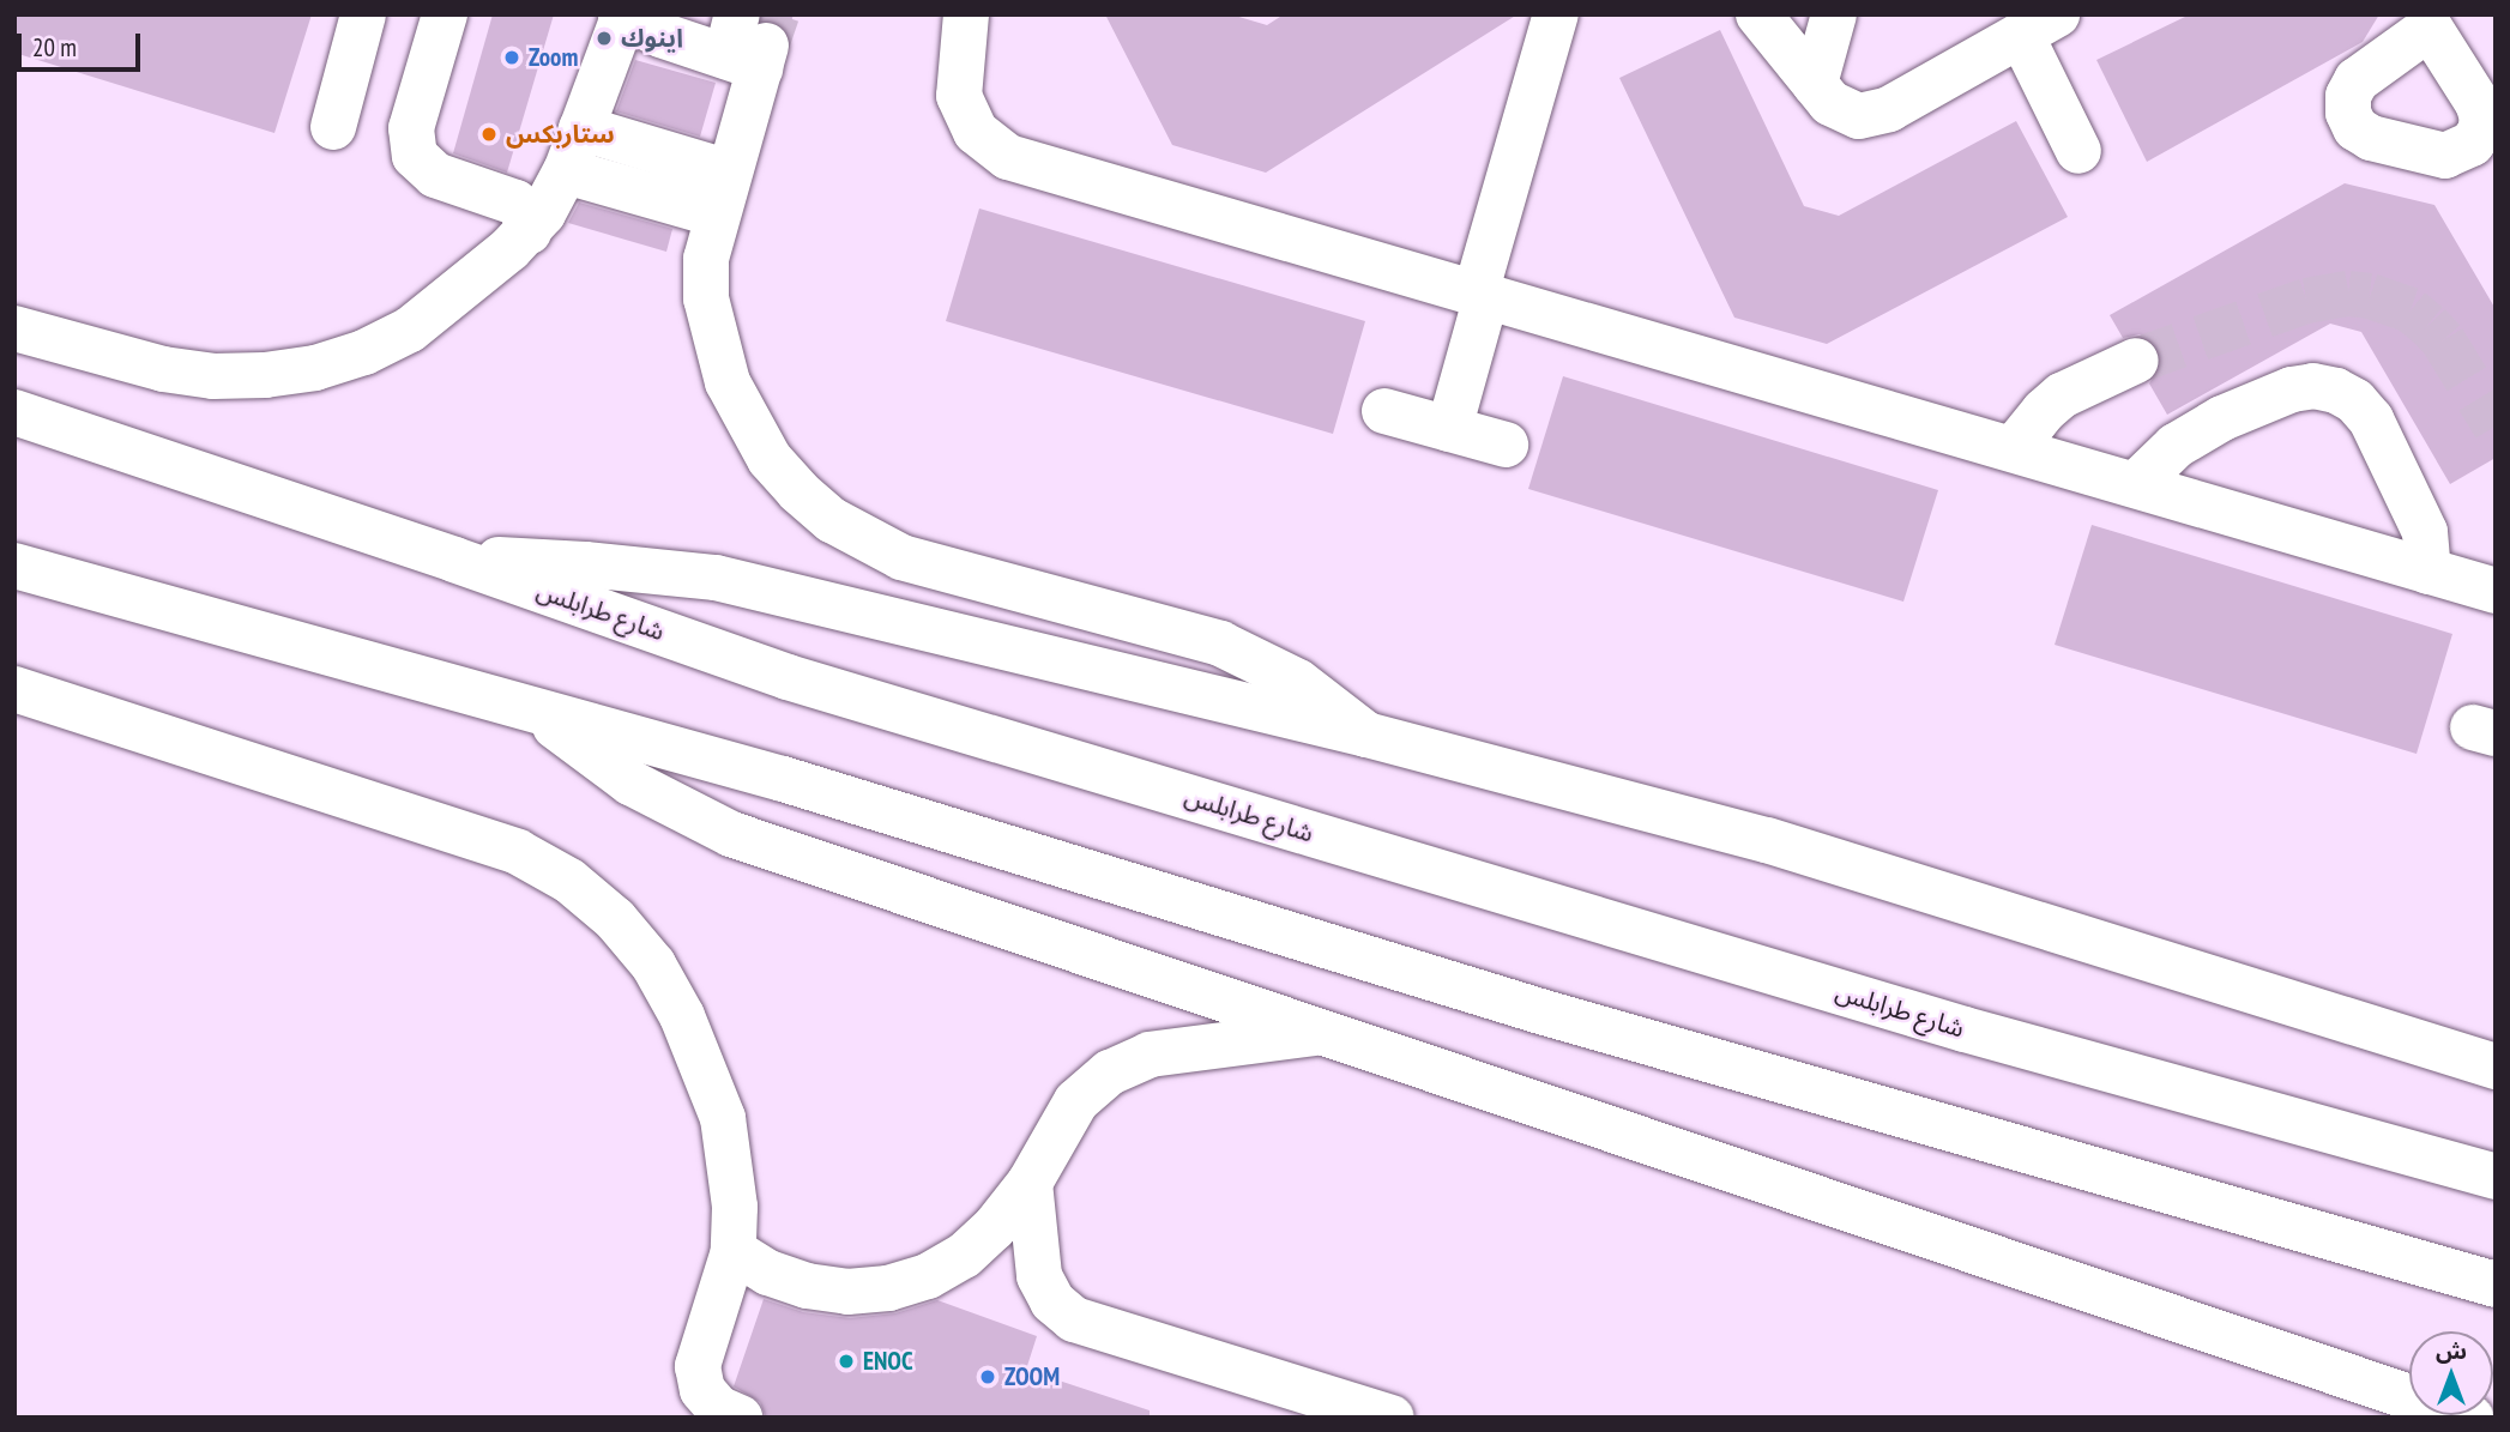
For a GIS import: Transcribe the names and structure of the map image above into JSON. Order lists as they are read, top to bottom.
{
  "streets": {
    "main road": ["شارع طرابلس"]
  },
  "places": [
    "اينوك",
    "Zoom",
    "ستاربكس",
    "ENOC",
    "ZOOM"
  ],
  "scale_bar": "20 m",
  "north": "top"
}
